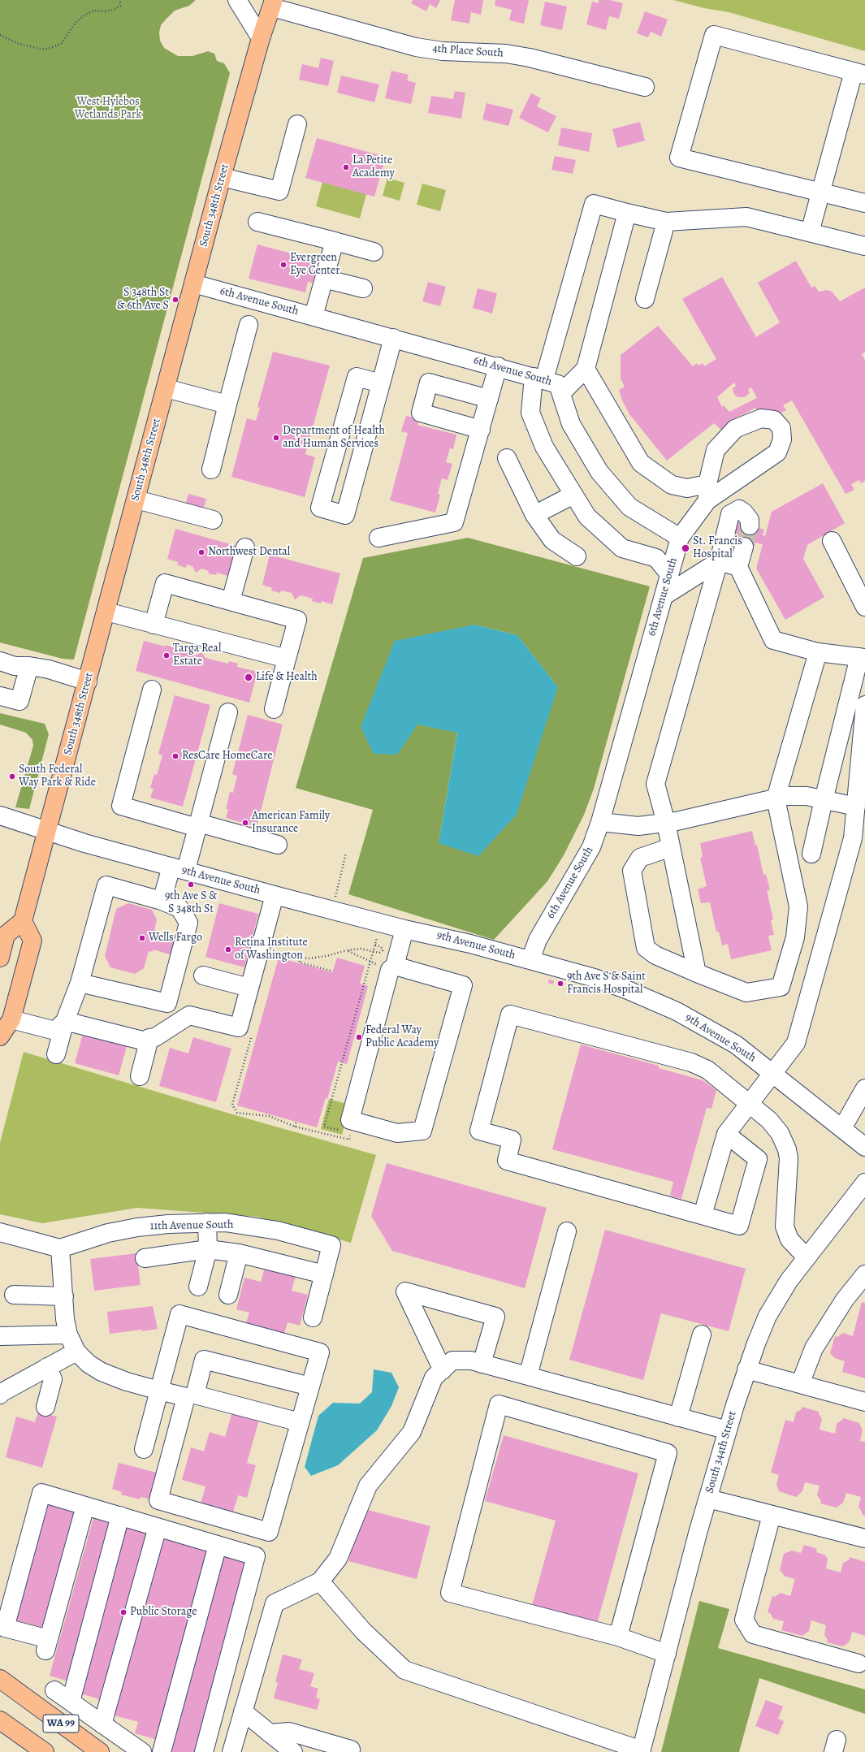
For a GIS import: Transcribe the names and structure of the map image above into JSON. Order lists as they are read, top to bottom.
{
  "streets": {
    "main road": ["South 348th Street", "WA 99"],
    "street": [
      "4th Place South",
      "6th Avenue South",
      "9th Avenue South",
      "11th Avenue South",
      "South 344th Street"
    ]
  },
  "crossings": [
    ["4th Place South", "South 348th Street"],
    ["South 348th Street", "6th Avenue South"],
    ["South 348th Street", "9th Avenue South"],
    ["6th Avenue South", "9th Avenue South"]
  ],
  "parks": ["West Hylebos Wetlands Park"],
  "places": [
    "La Petite Academy",
    "Evergreen Eye Center",
    "S 348th St & 6th Ave S",
    "Department of Health and Human Services",
    "St. Francis Hospital",
    "Northwest Dental",
    "Targa Real Estate",
    "Life & Health",
    "ResCare HomeCare",
    "South Federal Way Park & Ride",
    "American Family Insurance",
    "9th Ave S & S 348th St",
    "Wells Fargo",
    "Retina Institute of Washington",
    "9th Ave S & Saint Francis Hospital",
    "Federal Way Public Academy",
    "Public Storage"
  ]
}
